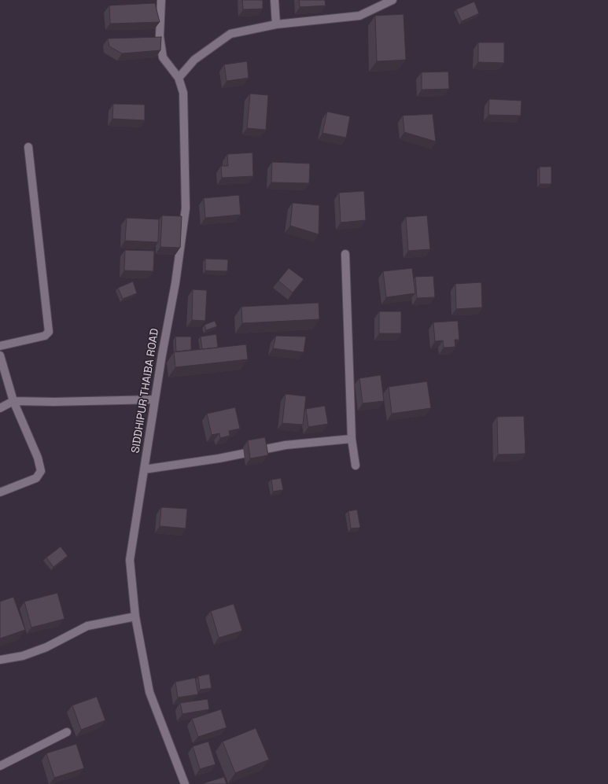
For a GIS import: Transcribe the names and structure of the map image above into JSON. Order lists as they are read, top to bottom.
{
  "streets": {
    "street": ["SIDDHIPUR THAIBA ROAD"]
  }
}
